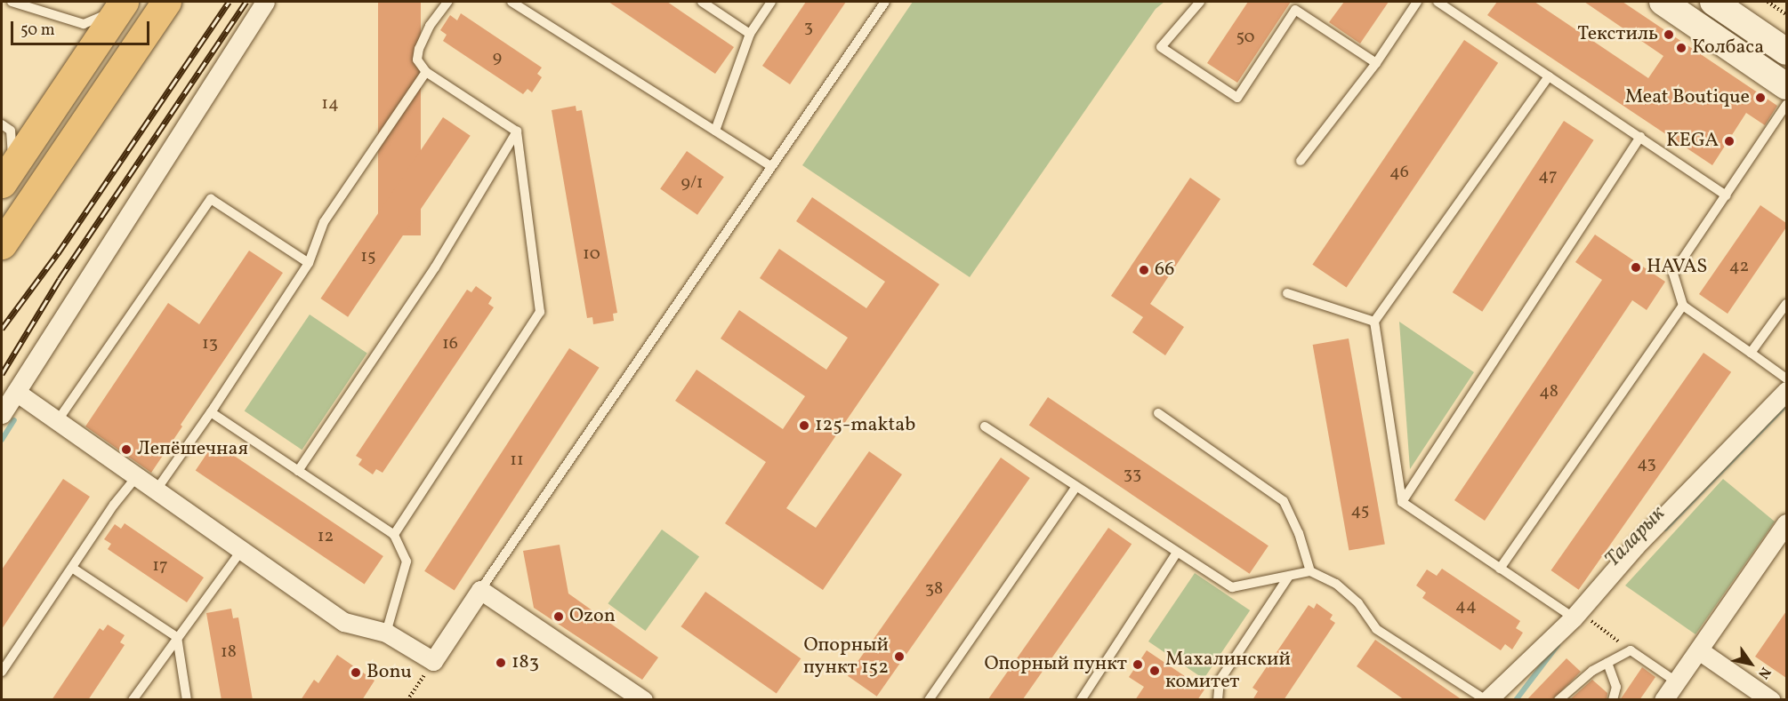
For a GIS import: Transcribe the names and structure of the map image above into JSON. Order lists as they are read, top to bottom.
{
  "water": ["Таларык"],
  "places": [
    "Текстиль",
    "Колбаса",
    "Meat Boutique",
    "KEGA",
    "HAVAS",
    "66",
    "125-maktab",
    "Лепёшечная",
    "Ozon",
    "Опорный пункт 152",
    "183",
    "Опорный пункт",
    "Махалинский комитет",
    "Bonu"
  ],
  "house_numbers": [
    "3",
    "50",
    "9",
    "14",
    "46",
    "47",
    "9/1",
    "10",
    "15",
    "42",
    "13",
    "16",
    "48",
    "11",
    "43",
    "33",
    "45",
    "12",
    "17",
    "38",
    "44",
    "18"
  ],
  "scale_bar": "50 m",
  "north": "bottom right"
}
